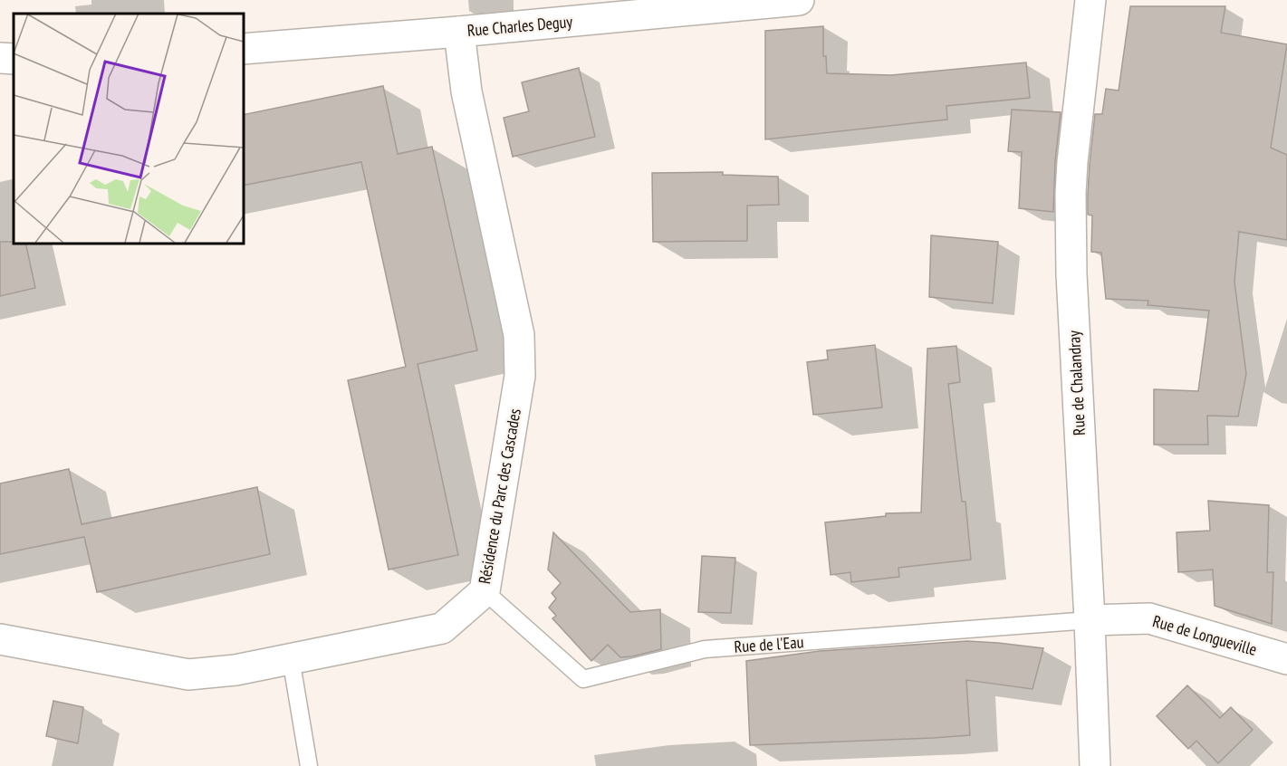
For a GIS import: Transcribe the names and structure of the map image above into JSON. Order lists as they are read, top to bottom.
{
  "streets": {
    "street": [
      "Rue Charles Deguy",
      "Rue de Chalandray",
      "Résidence du Parc des Cascades",
      "Rue de Longueville"
    ],
    "lane": ["Rue de l'Eau"]
  },
  "crossings": [
    ["Rue Charles Deguy", "Résidence du Parc des Cascades"],
    ["Rue de Chalandray", "Rue de Longueville"],
    ["Rue de Chalandray", "Rue de l'Eau"],
    ["Résidence du Parc des Cascades", "Rue de l'Eau"],
    ["Rue de Longueville", "Rue de l'Eau"]
  ]
}
